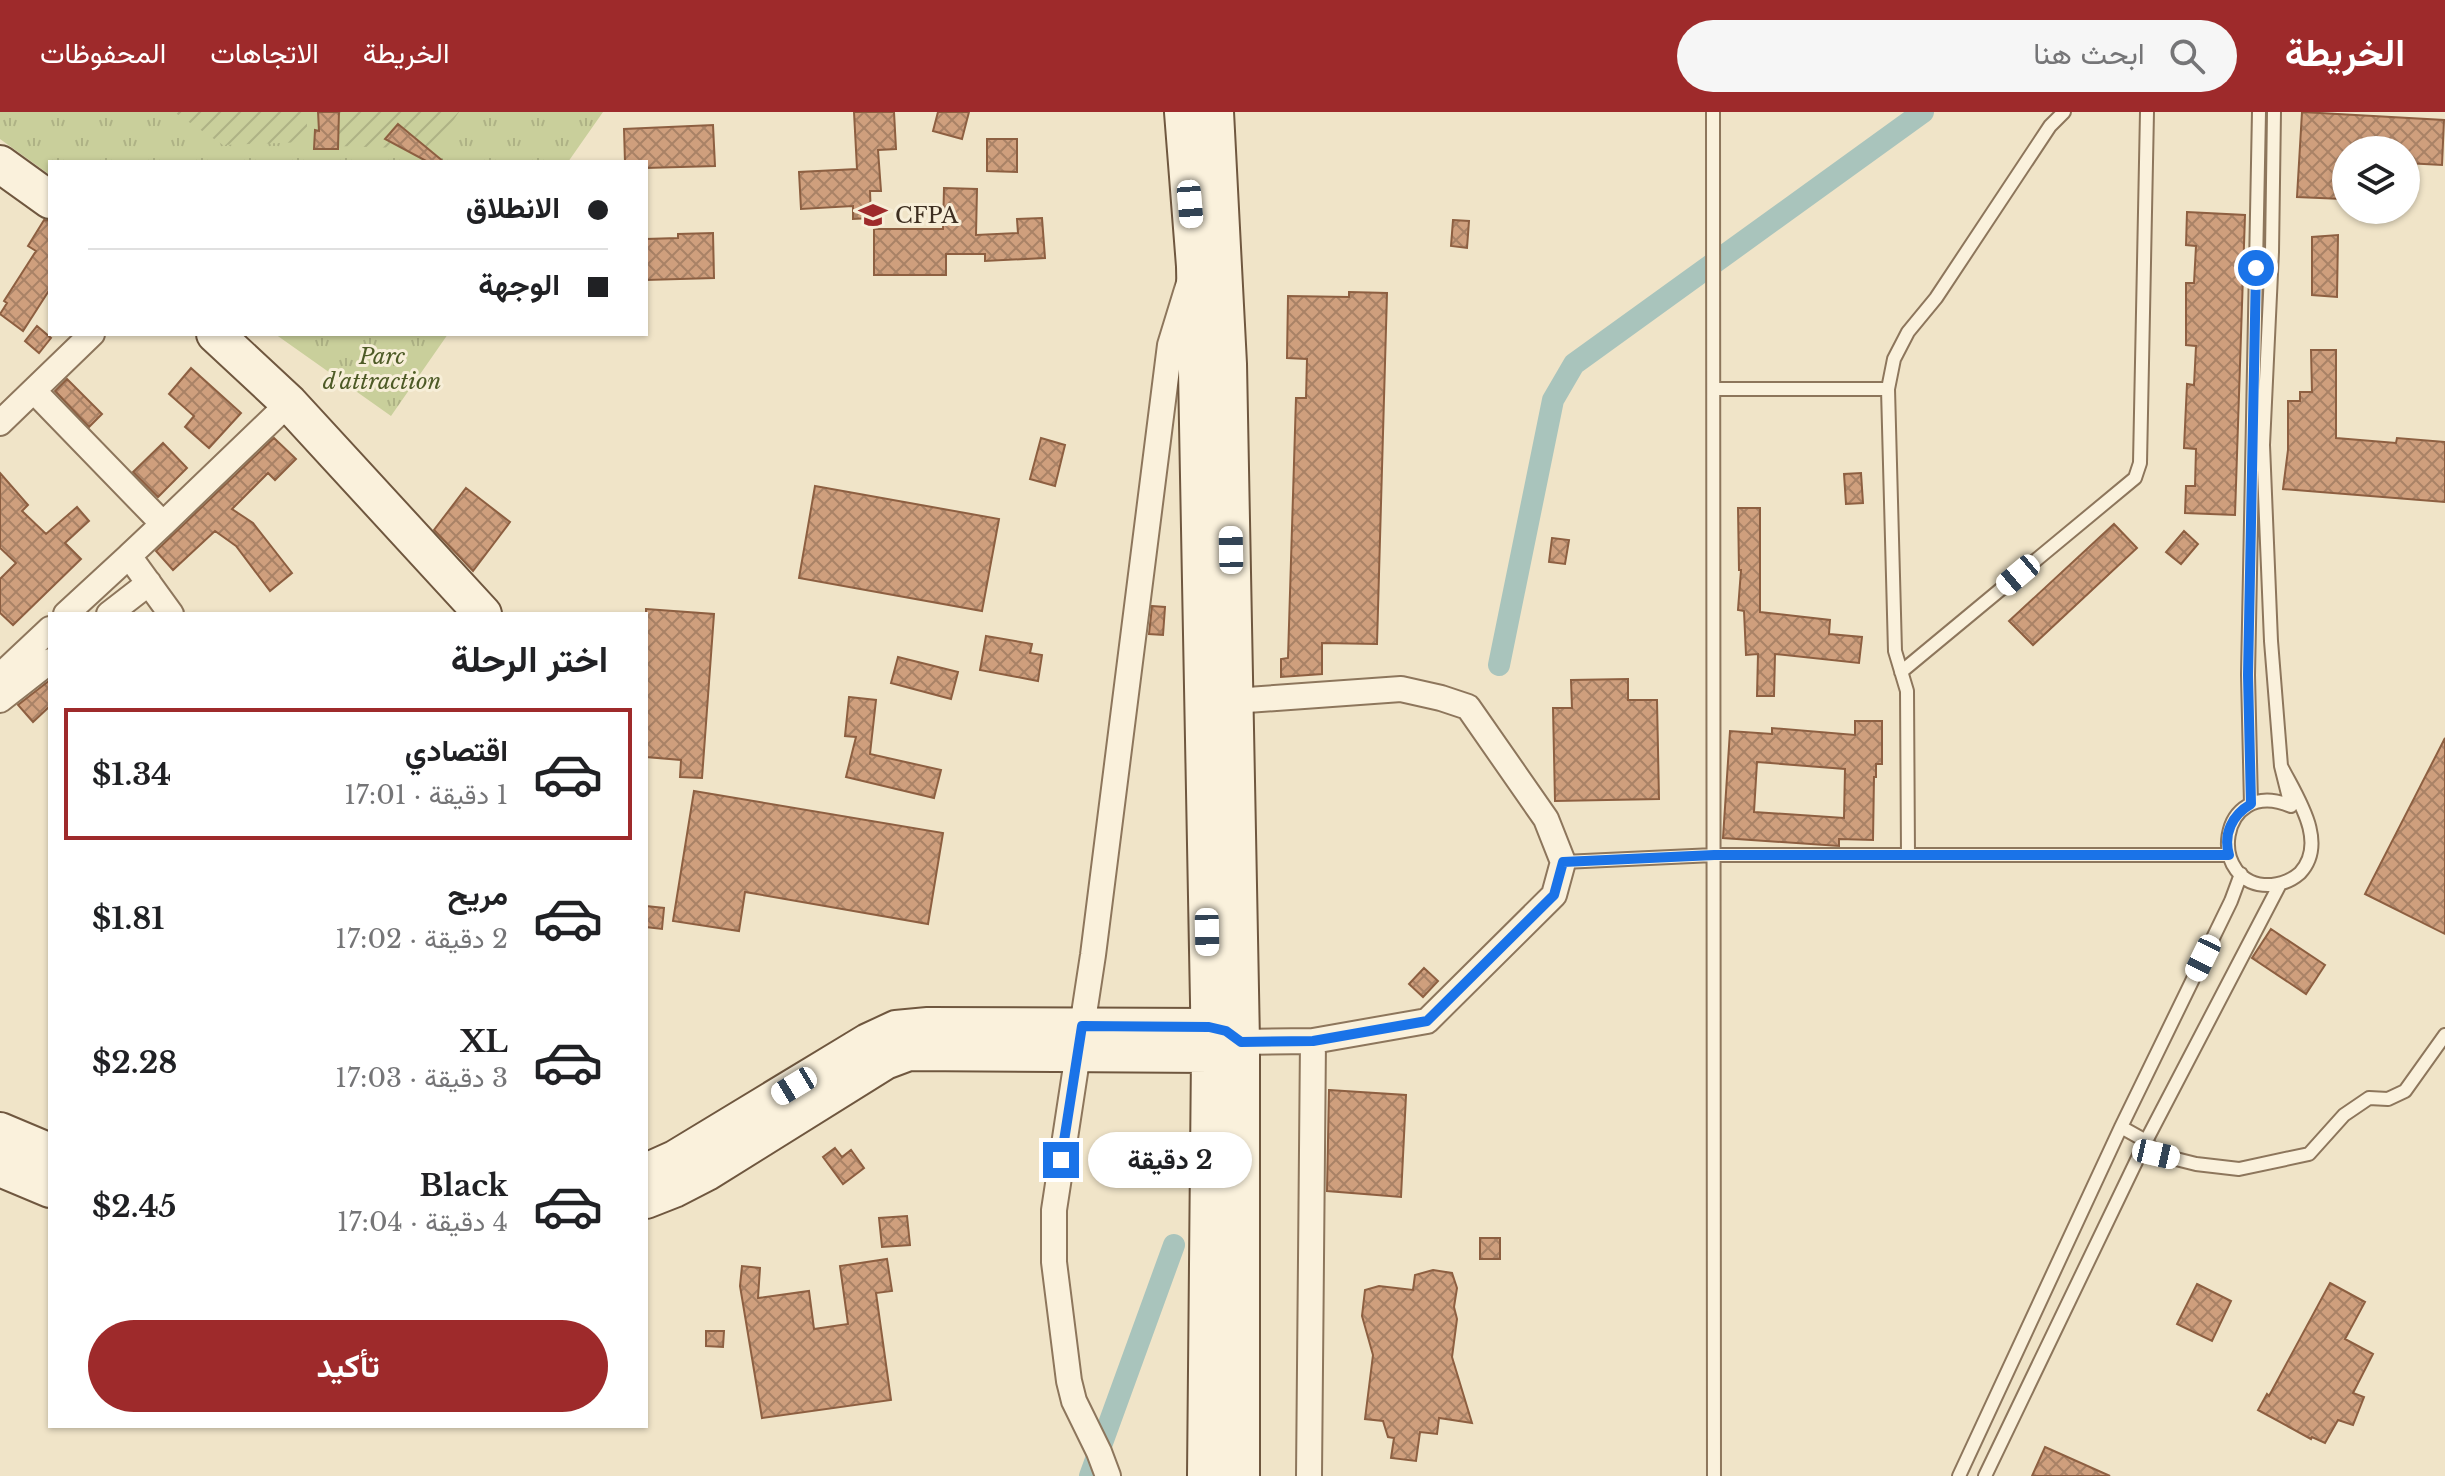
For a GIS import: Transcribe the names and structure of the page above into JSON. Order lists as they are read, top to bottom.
{
  "parks": ["Parc d'attraction"],
  "places": {
    "school or university": ["CFPA"]
  },
  "page": {
    "header": "الخريطة",
    "search": "ابحث هنا",
    "nav": ["الخريطة", "الاتجاهات", "المحفوظات"],
    "banner": ["الانطلاق", "الوجهة"],
    "heading": "اختر الرحلة",
    "list": [
      {
        "name": "اقتصادي",
        "note": "1 دقيقة · 17:01",
        "value": "$1.34"
      },
      {
        "name": "مريح",
        "note": "2 دقيقة · 17:02",
        "value": "$1.81"
      },
      {
        "name": "XL",
        "note": "3 دقيقة · 17:03",
        "value": "$2.28"
      },
      {
        "name": "Black",
        "note": "4 دقيقة · 17:04",
        "value": "$2.45"
      }
    ],
    "bubble": "2 دقيقة",
    "buttons": "تأكيد"
  }
}
